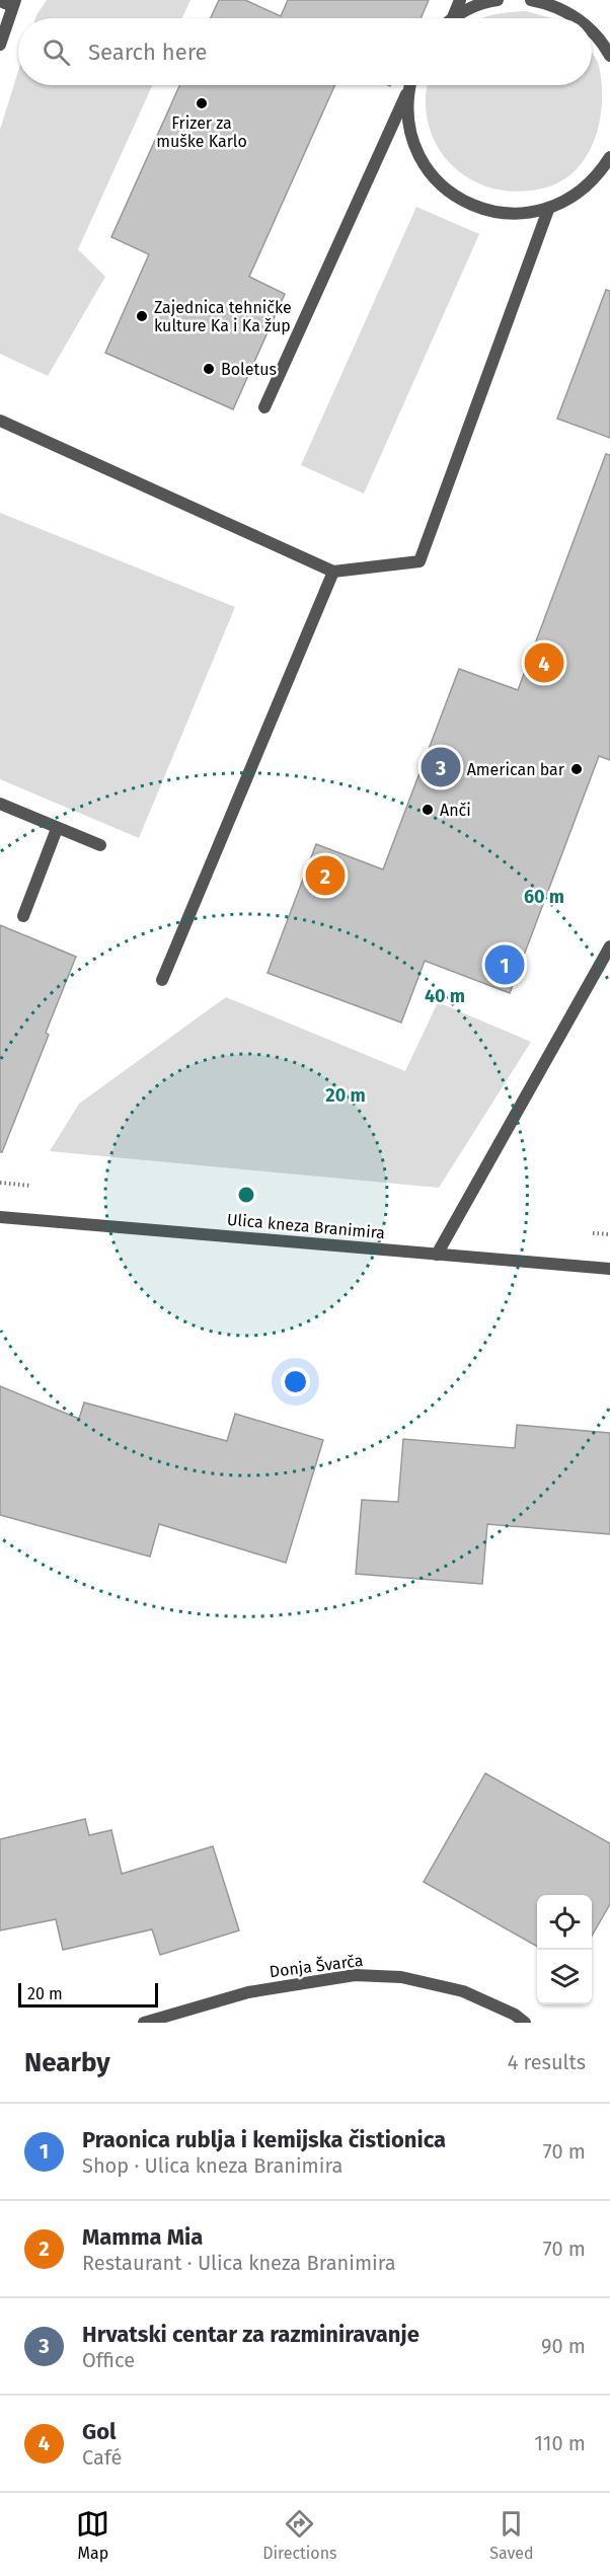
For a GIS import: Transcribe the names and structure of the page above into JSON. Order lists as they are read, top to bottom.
{
  "streets": {
    "street": ["Ulica kneza Branimira", "Donja Švarča"]
  },
  "places": [
    "Frizer za muške Karlo",
    "Zajednica tehničke kulture Ka i Ka žup",
    "Boletus",
    "American bar",
    "Anči"
  ],
  "scale_bar": "20 m",
  "page": {
    "search": "Search here",
    "pins": [
      "4",
      "3",
      "2",
      "1"
    ],
    "scale": "20 m",
    "heading": ["Nearby", "4 results"],
    "list": [
      {
        "mark": "1",
        "name": "Praonica rublja i kemijska čistionica",
        "note": "Shop · Ulica kneza Branimira",
        "value": "70 m"
      },
      {
        "mark": "2",
        "name": "Mamma Mia",
        "note": "Restaurant · Ulica kneza Branimira",
        "value": "70 m"
      },
      {
        "mark": "3",
        "name": "Hrvatski centar za razminiravanje",
        "note": "Office",
        "value": "90 m"
      },
      {
        "mark": "4",
        "name": "Gol",
        "note": "Café",
        "value": "110 m"
      }
    ],
    "nav": ["Map", "Directions", "Saved"]
  },
  "rings": ["60 m", "40 m", "20 m"]
}
